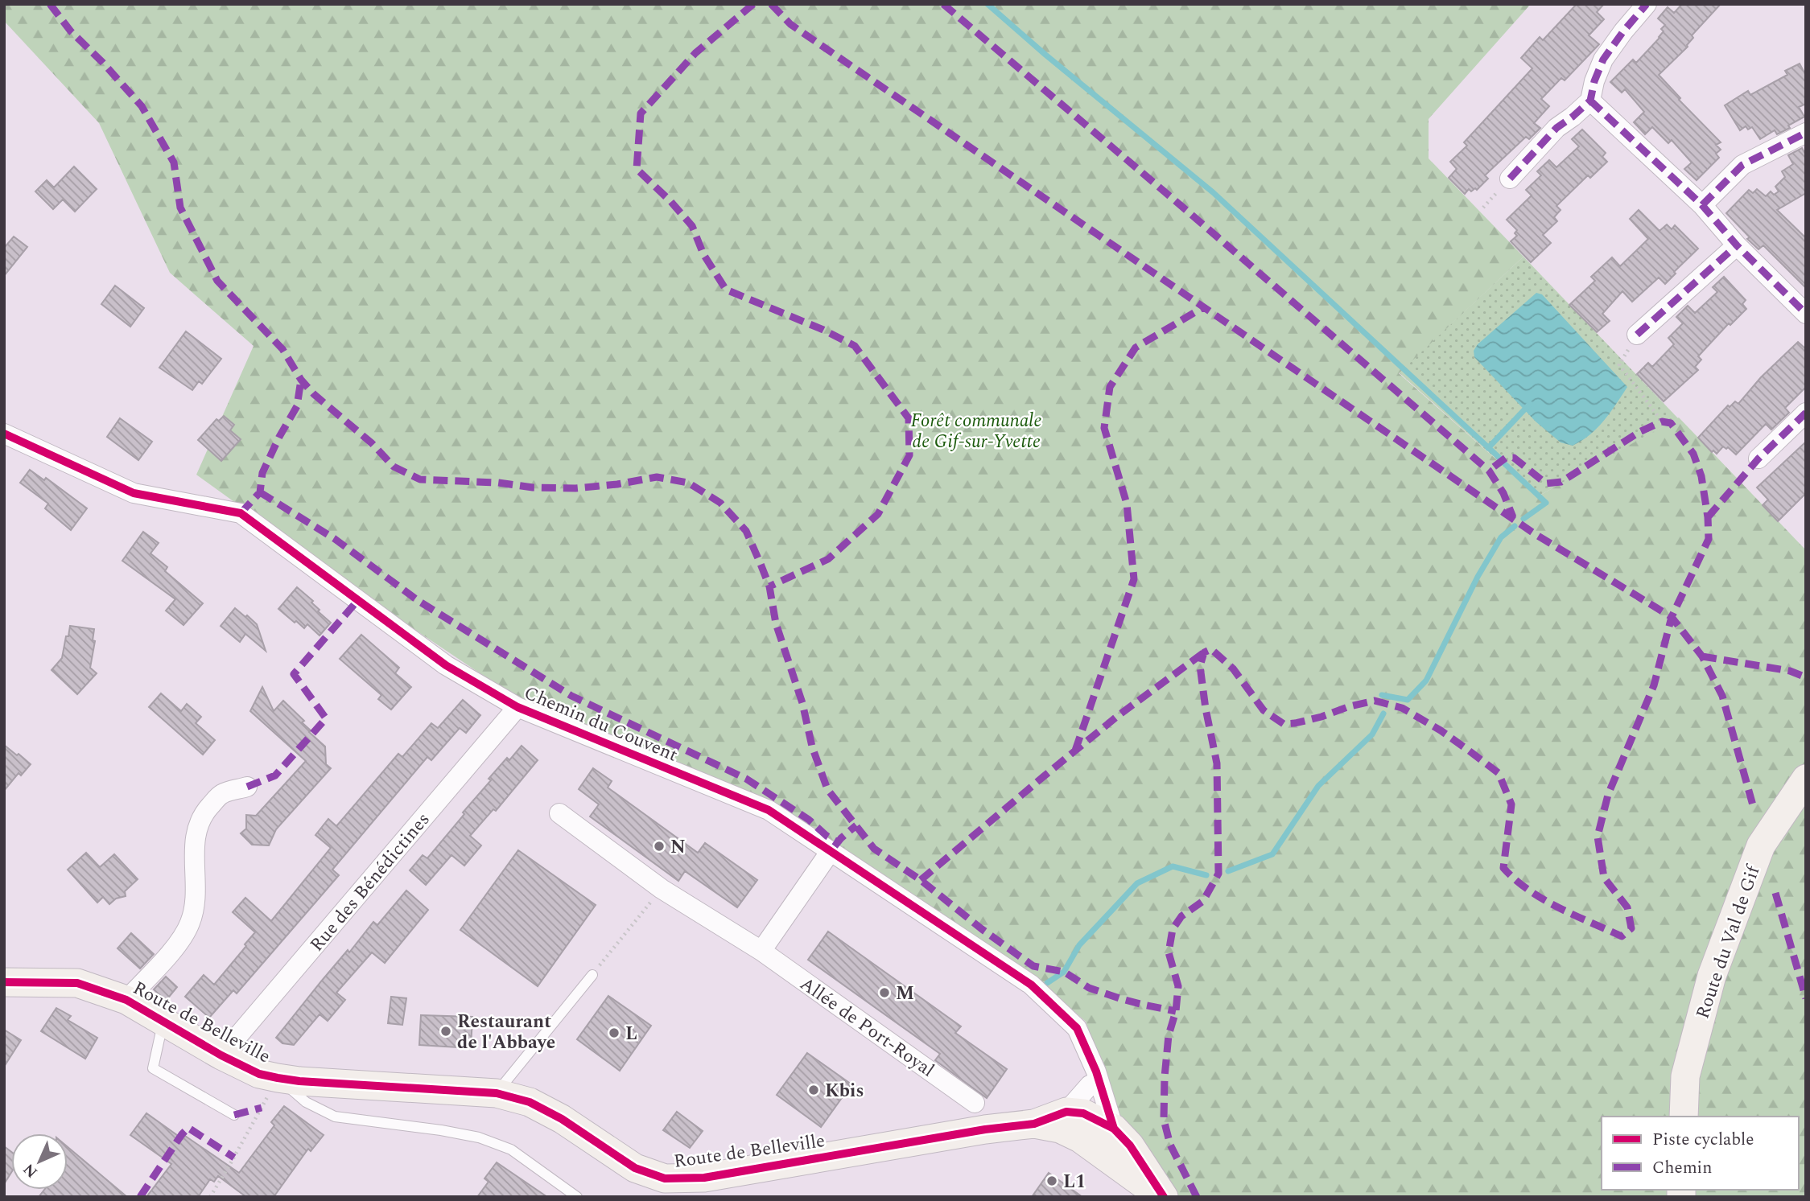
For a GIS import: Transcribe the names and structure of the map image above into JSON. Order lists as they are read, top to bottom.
{
  "streets": {
    "street": [
      "Chemin du Couvent",
      "Rue des Bénédictines",
      "Route du Val de Gif",
      "Route de Belleville",
      "Allée de Port-Royal"
    ]
  },
  "crossings": [
    ["Chemin du Couvent", "Rue des Bénédictines"],
    ["Chemin du Couvent", "Route de Belleville"],
    ["Rue des Bénédictines", "Route de Belleville"]
  ],
  "parks": ["Forêt communale de Gif-sur-Yvette"],
  "places": [
    "N",
    "M",
    "Restaurant de l'Abbaye",
    "L",
    "Kbis",
    "L1"
  ],
  "legend": ["Piste cyclable", "Chemin"],
  "north": "bottom left"
}
